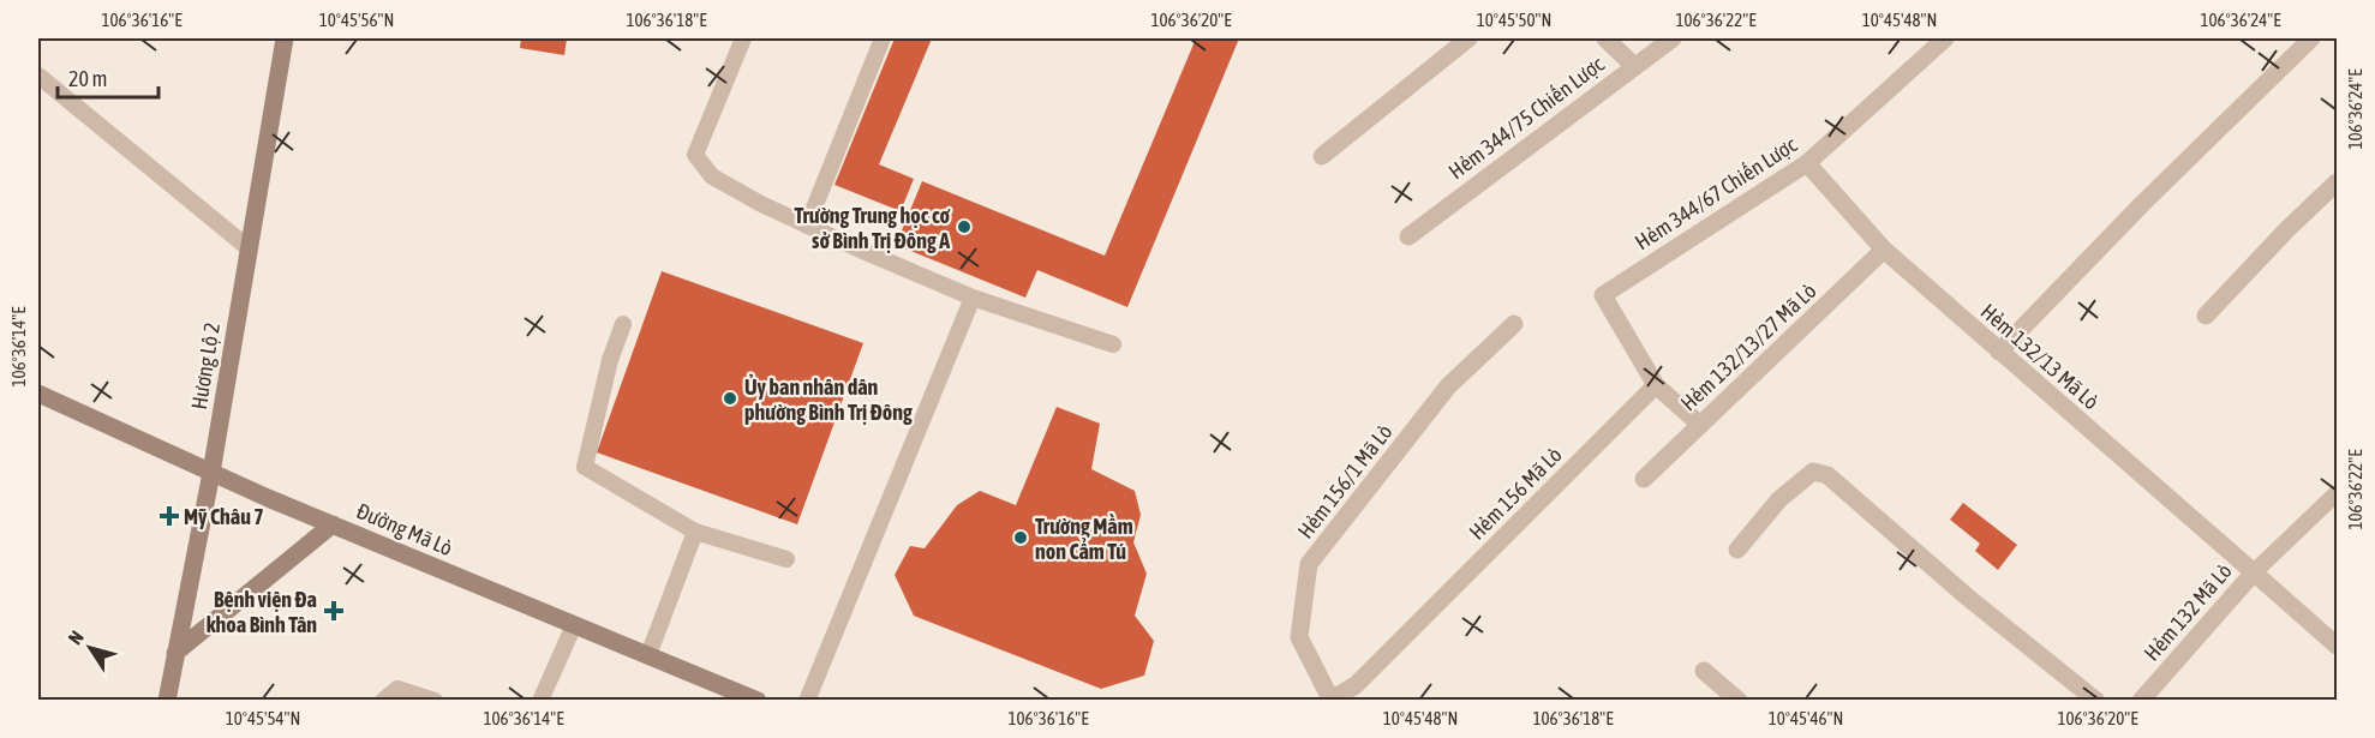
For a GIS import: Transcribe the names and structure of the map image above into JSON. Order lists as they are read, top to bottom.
{
  "streets": {
    "main road": ["Hương Lộ 2", "Đường Mã Lò"],
    "street": [
      "Hẻm 344/75 Chiến Lược",
      "Hẻm 344/67 Chiến Lược",
      "Hẻm 132/13/27 Mã Lò",
      "Hẻm 132/13 Mã Lò",
      "Hẻm 156/1 Mã Lò",
      "Hẻm 156 Mã Lò",
      "Hẻm 132 Mã Lò"
    ]
  },
  "crossings": [
    ["Hẻm 344/67 Chiến Lược", "Hẻm 132/13 Mã Lò"],
    ["Hẻm 344/67 Chiến Lược", "Hẻm 156 Mã Lò"],
    ["Hẻm 132/13/27 Mã Lò", "Hẻm 132/13 Mã Lò"],
    ["Hẻm 132/13 Mã Lò", "Hẻm 132 Mã Lò"],
    ["Hương Lộ 2", "Đường Mã Lò"],
    ["Hẻm 156/1 Mã Lò", "Hẻm 156 Mã Lò"]
  ],
  "places": {
    "other": ["Trường Trung học cơ sở Bình Trị Đông A", "Ủy ban nhân dân phường Bình Trị Đông", "Trường Mầm non Cẩm Tú"],
    "health": ["Mỹ Châu 7", "Bệnh viện Đa khoa Bình Tân"]
  },
  "scale_bar": "20 m",
  "north": "top left",
  "coordinates": [
    "106°36'16\"E",
    "10°45'56\"N",
    "106°36'18\"E",
    "106°36'20\"E",
    "10°45'50\"N",
    "106°36'22\"E",
    "10°45'48\"N",
    "106°36'24\"E",
    "106°36'14\"E",
    "10°45'54\"N",
    "10°45'46\"N"
  ]
}
